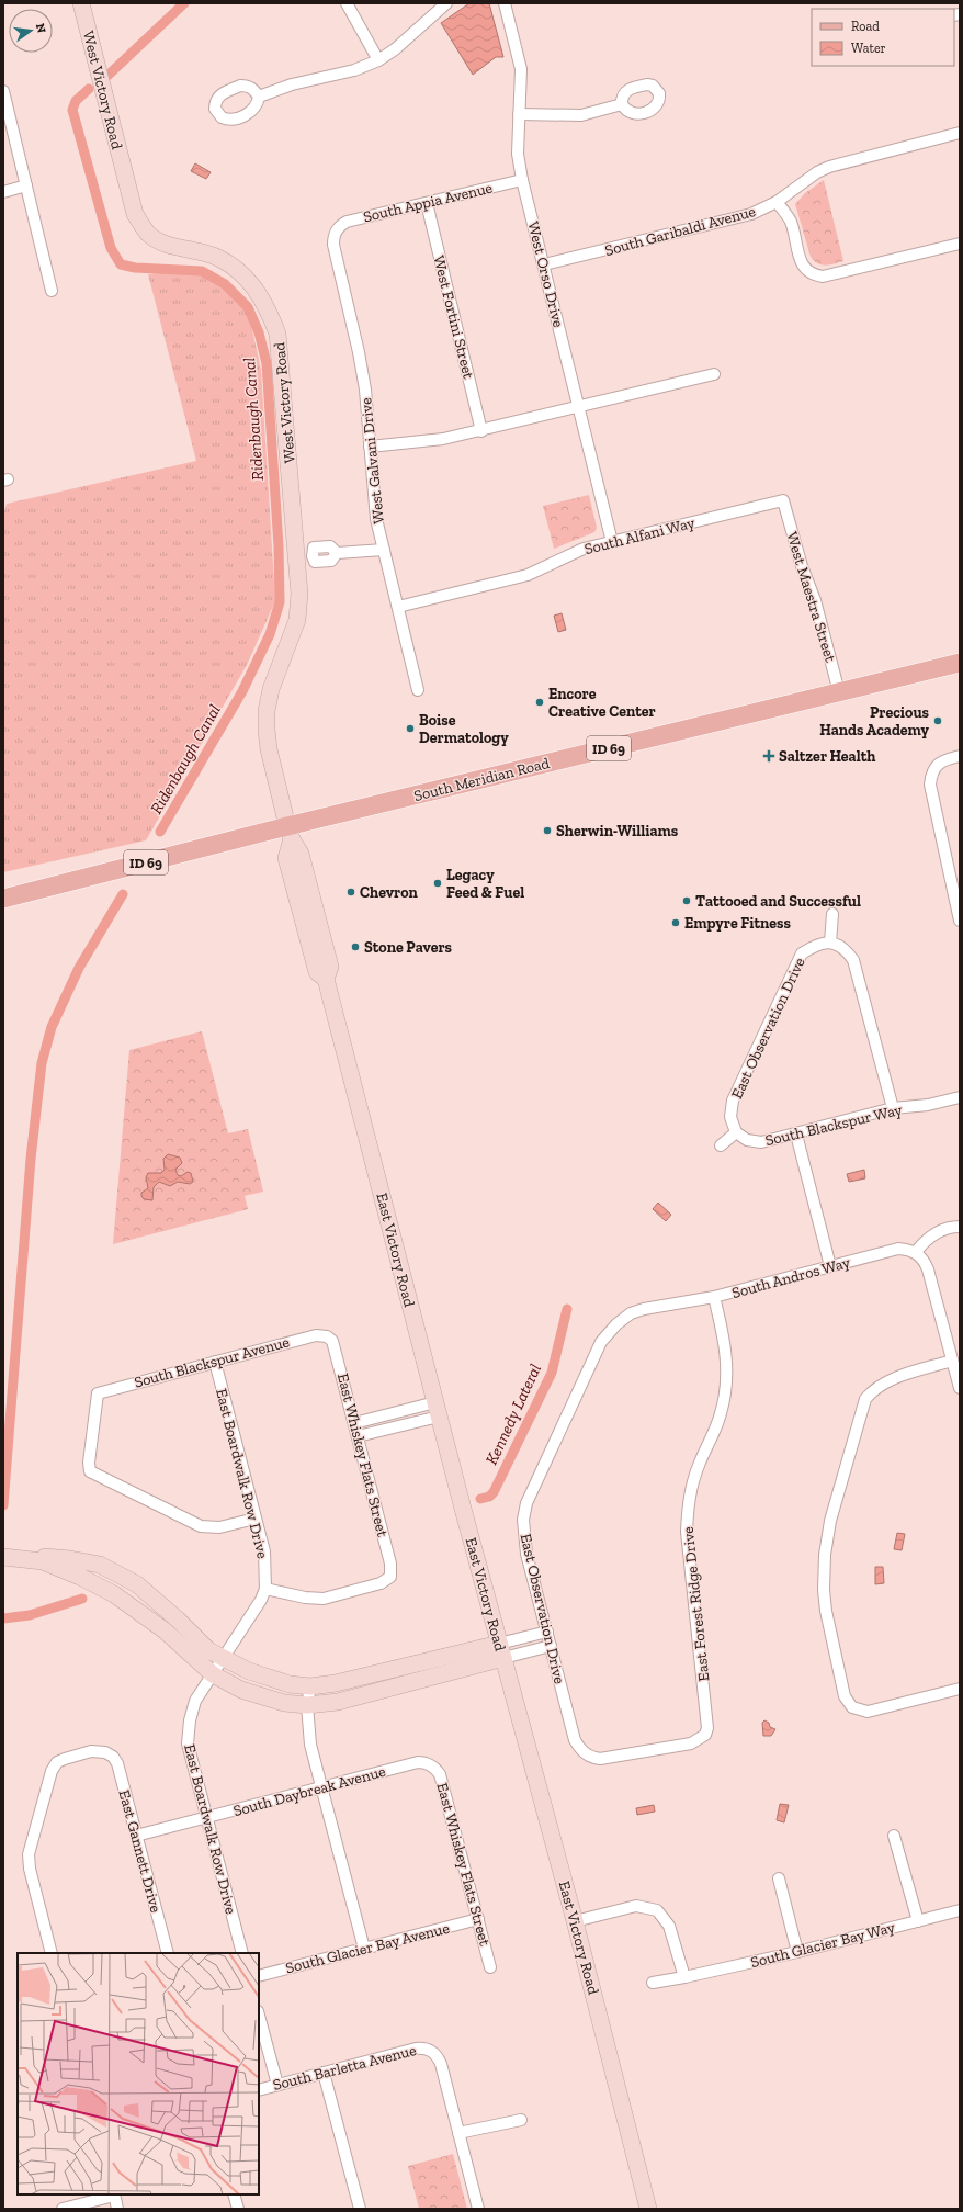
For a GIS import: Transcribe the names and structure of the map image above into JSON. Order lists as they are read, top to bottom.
{
  "streets": {
    "main road": [
      "West Victory Road",
      "ID 69",
      "South Meridian Road",
      "East Victory Road"
    ],
    "street": [
      "South Appia Avenue",
      "South Garibaldi Avenue",
      "West Orso Drive",
      "West Fortini Street",
      "West Galvani Drive",
      "South Alfani Way",
      "West Maestra Street",
      "East Observation Drive",
      "South Blackspur Way",
      "South Andros Way",
      "South Blackspur Avenue",
      "East Whiskey Flats Street",
      "East Boardwalk Row Drive",
      "East Forest Ridge Drive",
      "South Daybreak Avenue",
      "East Gannett Drive",
      "South Glacier Bay Way",
      "South Glacier Bay Avenue",
      "South Barletta Avenue"
    ]
  },
  "crossings": [
    ["West Victory Road", "South Meridian Road"],
    ["West Victory Road", "East Victory Road"],
    ["South Appia Avenue", "West Orso Drive"],
    ["South Appia Avenue", "West Fortini Street"],
    ["South Appia Avenue", "West Galvani Drive"],
    ["South Garibaldi Avenue", "West Orso Drive"],
    ["West Orso Drive", "South Alfani Way"],
    ["West Galvani Drive", "South Alfani Way"],
    ["South Alfani Way", "West Maestra Street"],
    ["West Maestra Street", "South Meridian Road"],
    ["South Meridian Road", "East Victory Road"],
    ["East Observation Drive", "South Blackspur Way"],
    ["East Observation Drive", "South Andros Way"],
    ["East Observation Drive", "East Forest Ridge Drive"],
    ["South Andros Way", "East Forest Ridge Drive"],
    ["South Blackspur Avenue", "East Whiskey Flats Street"],
    ["South Blackspur Avenue", "East Boardwalk Row Drive"],
    ["East Whiskey Flats Street", "East Boardwalk Row Drive"],
    ["East Whiskey Flats Street", "South Daybreak Avenue"],
    ["East Whiskey Flats Street", "South Glacier Bay Avenue"],
    ["East Boardwalk Row Drive", "South Daybreak Avenue"],
    ["South Daybreak Avenue", "East Gannett Drive"]
  ],
  "water": ["Ridenbaugh Canal", "Kennedy Lateral"],
  "places": {
    "other": [
      "Encore Creative Center",
      "Precious Hands Academy",
      "Boise Dermatology",
      "Sherwin-Williams",
      "Legacy Feed & Fuel",
      "Chevron",
      "Tattooed and Successful",
      "Empyre Fitness",
      "Stone Pavers"
    ],
    "health": ["Saltzer Health"]
  },
  "legend": ["Road", "Water"],
  "north": "right"
}
